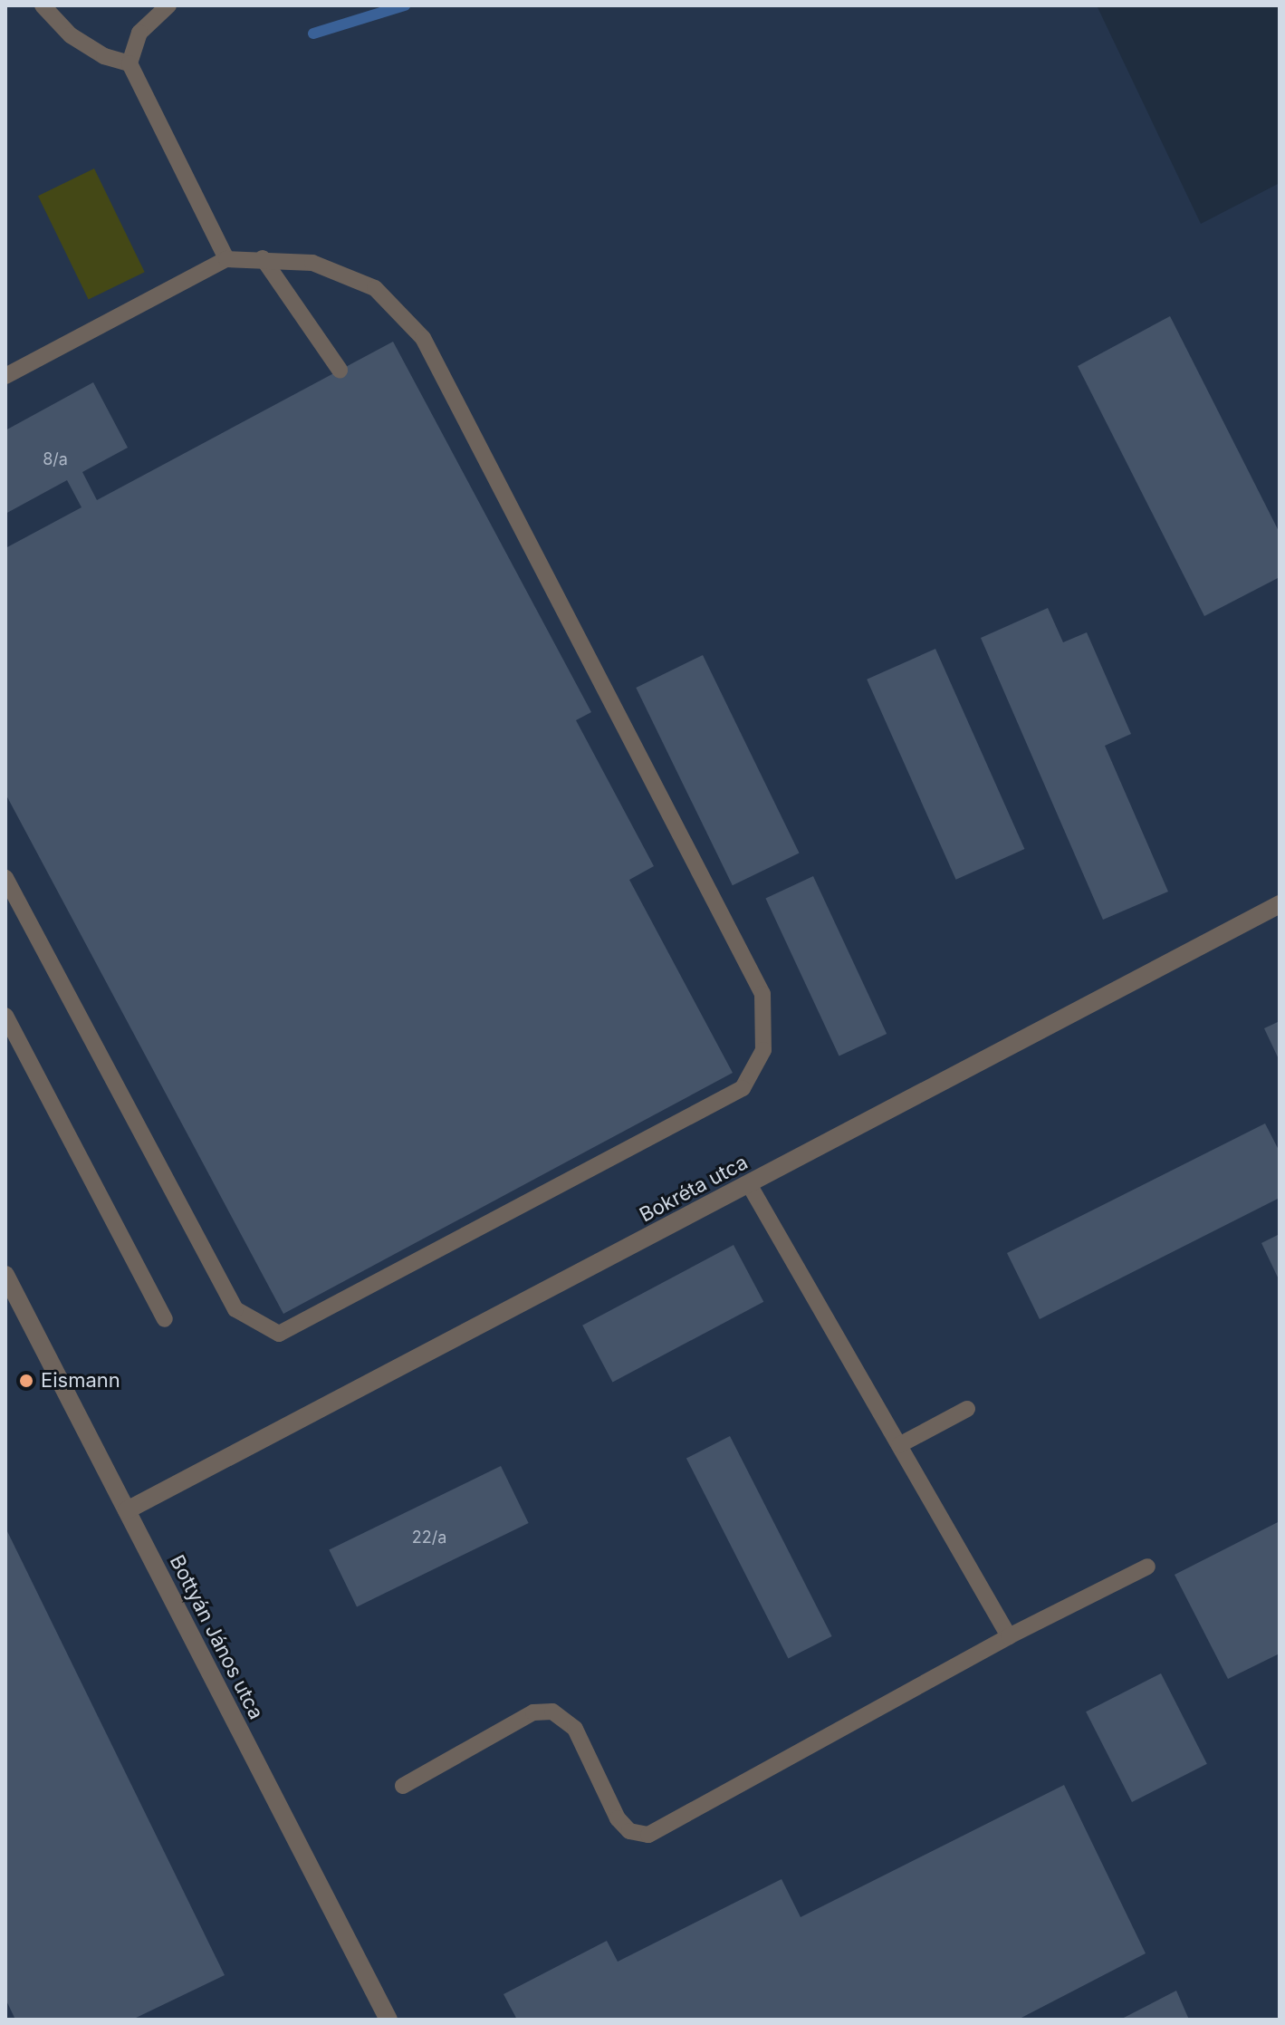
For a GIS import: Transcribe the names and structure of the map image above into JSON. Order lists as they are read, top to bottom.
{
  "streets": {
    "street": ["Bokréta utca", "Bottyán János utca"]
  },
  "crossings": [
    ["Bokréta utca", "Bottyán János utca"]
  ],
  "places": ["Eismann"],
  "house_numbers": ["8/a", "22/a"]
}
